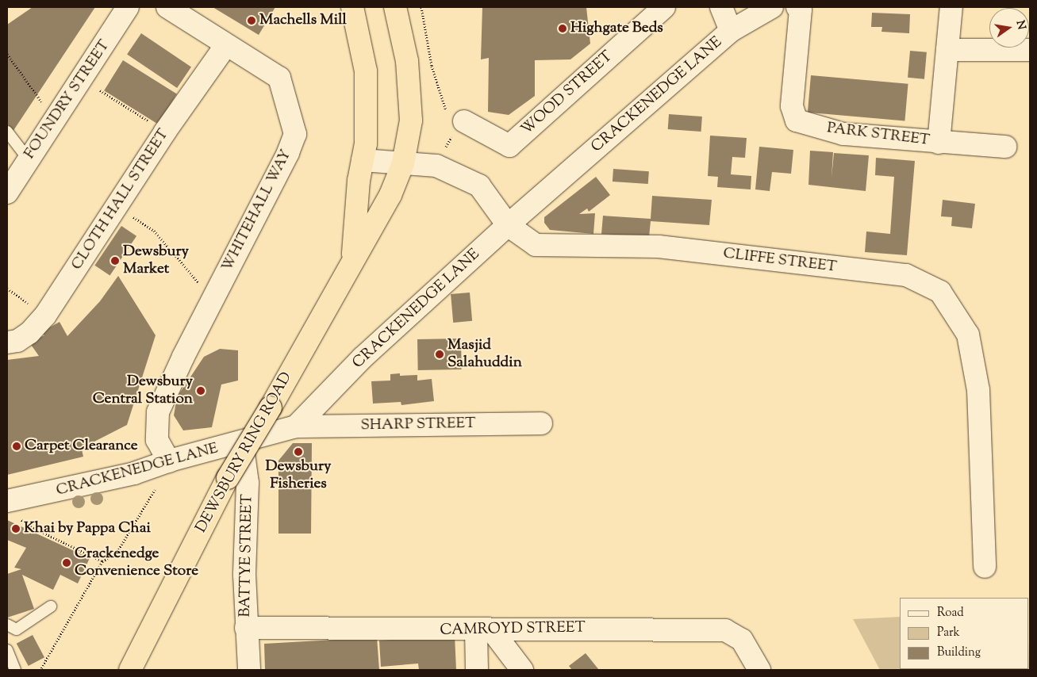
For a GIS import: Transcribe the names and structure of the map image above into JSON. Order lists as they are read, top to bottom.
{
  "streets": {
    "highway": ["DEWSBURY RING ROAD"],
    "street": [
      "WOOD STREET",
      "CRACKENEDGE LANE",
      "FOUNDRY STREET",
      "PARK STREET",
      "CLOTH HALL STREET",
      "WHITEHALL WAY",
      "CLIFFE STREET",
      "SHARP STREET",
      "BATTYE STREET",
      "CAMROYD STREET"
    ]
  },
  "crossings": [
    ["CRACKENEDGE LANE", "WHITEHALL WAY"],
    ["CRACKENEDGE LANE", "CLIFFE STREET"],
    ["CRACKENEDGE LANE", "SHARP STREET"],
    ["CRACKENEDGE LANE", "BATTYE STREET"],
    ["CLOTH HALL STREET", "WHITEHALL WAY"],
    ["CLIFFE STREET", "DEWSBURY RING ROAD"],
    ["BATTYE STREET", "CAMROYD STREET"]
  ],
  "places": [
    "Machells Mill",
    "Highgate Beds",
    "Dewsbury Market",
    "Masjid Salahuddin",
    "Dewsbury Central Station",
    "Carpet Clearance",
    "Dewsbury Fisheries",
    "Khai by Pappa Chai",
    "Crackenedge Convenience Store"
  ],
  "legend": ["Road", "Park", "Building"],
  "north": "right"
}
